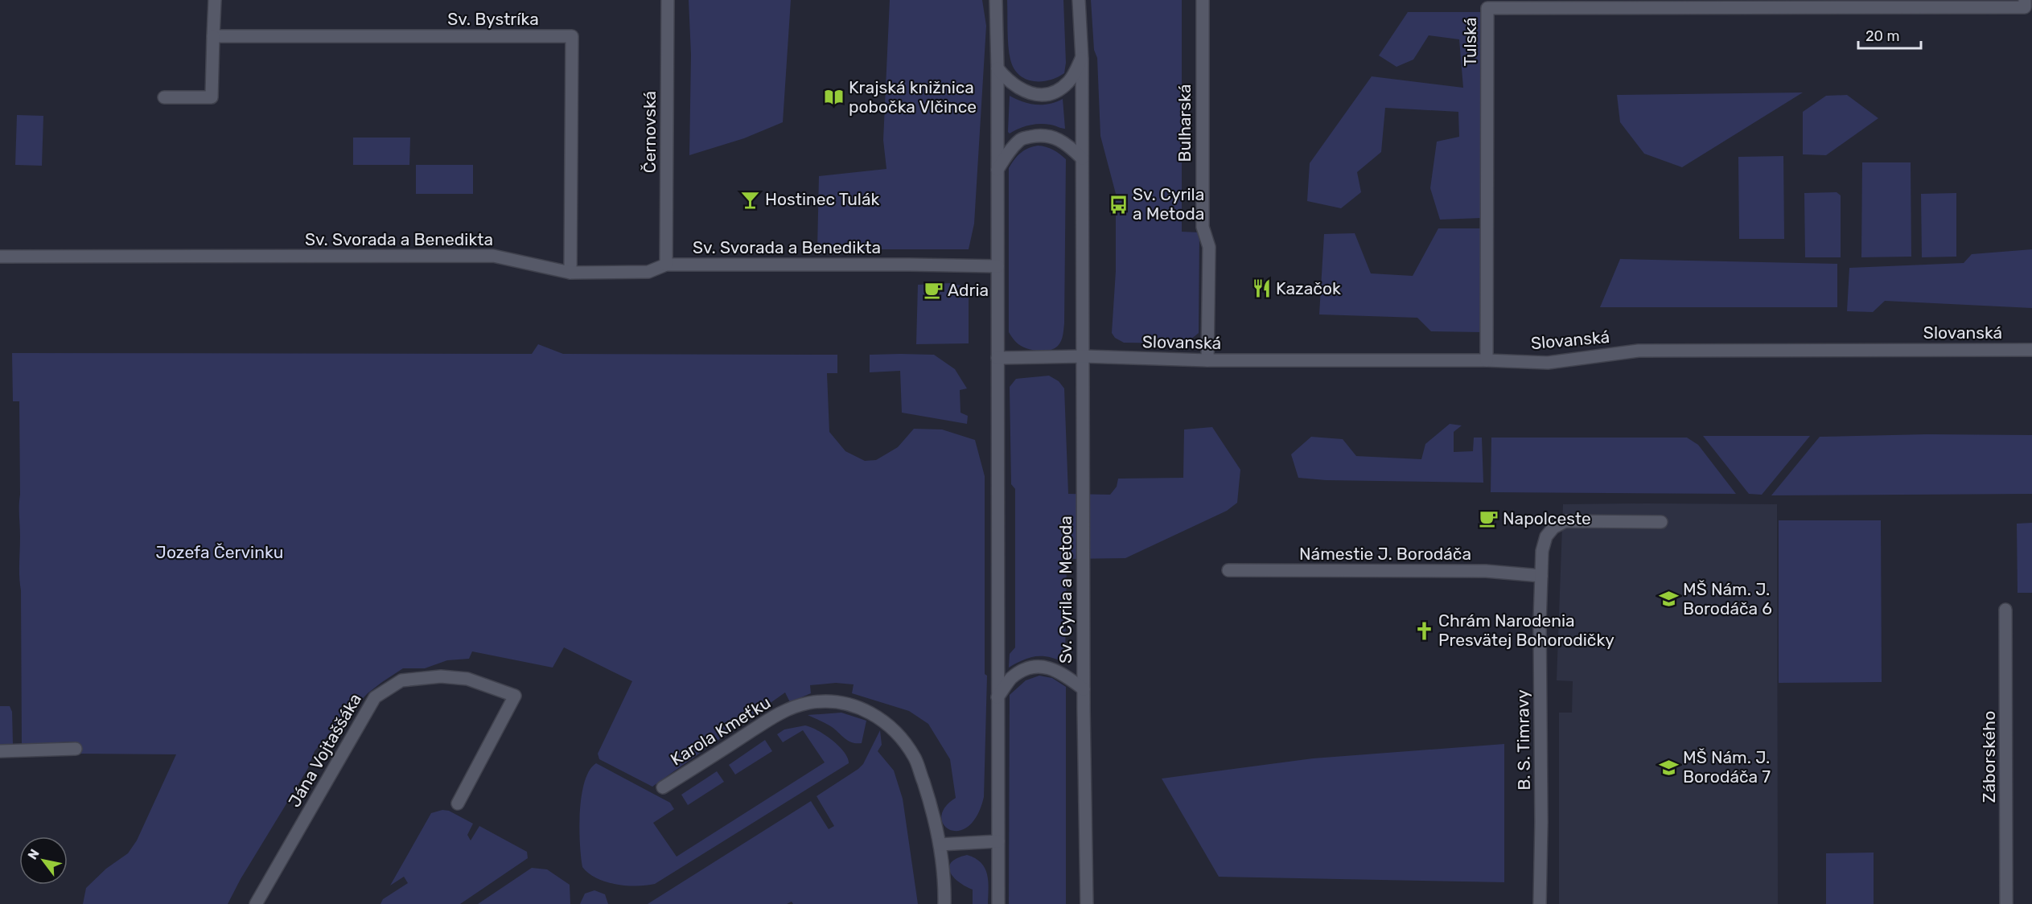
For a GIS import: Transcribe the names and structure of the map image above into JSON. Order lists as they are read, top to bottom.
{
  "streets": {
    "street": [
      "Sv. Bystríka",
      "Tulská",
      "Bulharská",
      "Černovská",
      "Sv. Svorada a Benedikta",
      "Slovanská",
      "Námestie J. Borodáča",
      "Sv. Cyrila a Metoda",
      "Karola Kmeťku",
      "B. S. Timravy",
      "Jána Vojtaššáka",
      "Záborského"
    ]
  },
  "crossings": [
    ["Sv. Bystríka", "Sv. Svorada a Benedikta"],
    ["Tulská", "Slovanská"],
    ["Bulharská", "Slovanská"],
    ["Černovská", "Sv. Svorada a Benedikta"],
    ["Slovanská", "Sv. Cyrila a Metoda"],
    ["Námestie J. Borodáča", "B. S. Timravy"]
  ],
  "parks": ["Jozefa Červinku"],
  "places": {
    "library": ["Krajská knižnica pobočka Vlčince"],
    "bar": ["Hostinec Tulák"],
    "bus stop": ["Sv. Cyrila a Metoda"],
    "restaurant": ["Kazačok"],
    "cafe": ["Adria", "Napolceste"],
    "school or university": ["MŠ Nám. J. Borodáča 6", "MŠ Nám. J. Borodáča 7"],
    "church": ["Chrám Narodenia Presvätej Bohorodičky"]
  },
  "scale_bar": "20 m",
  "north": "top left"
}
